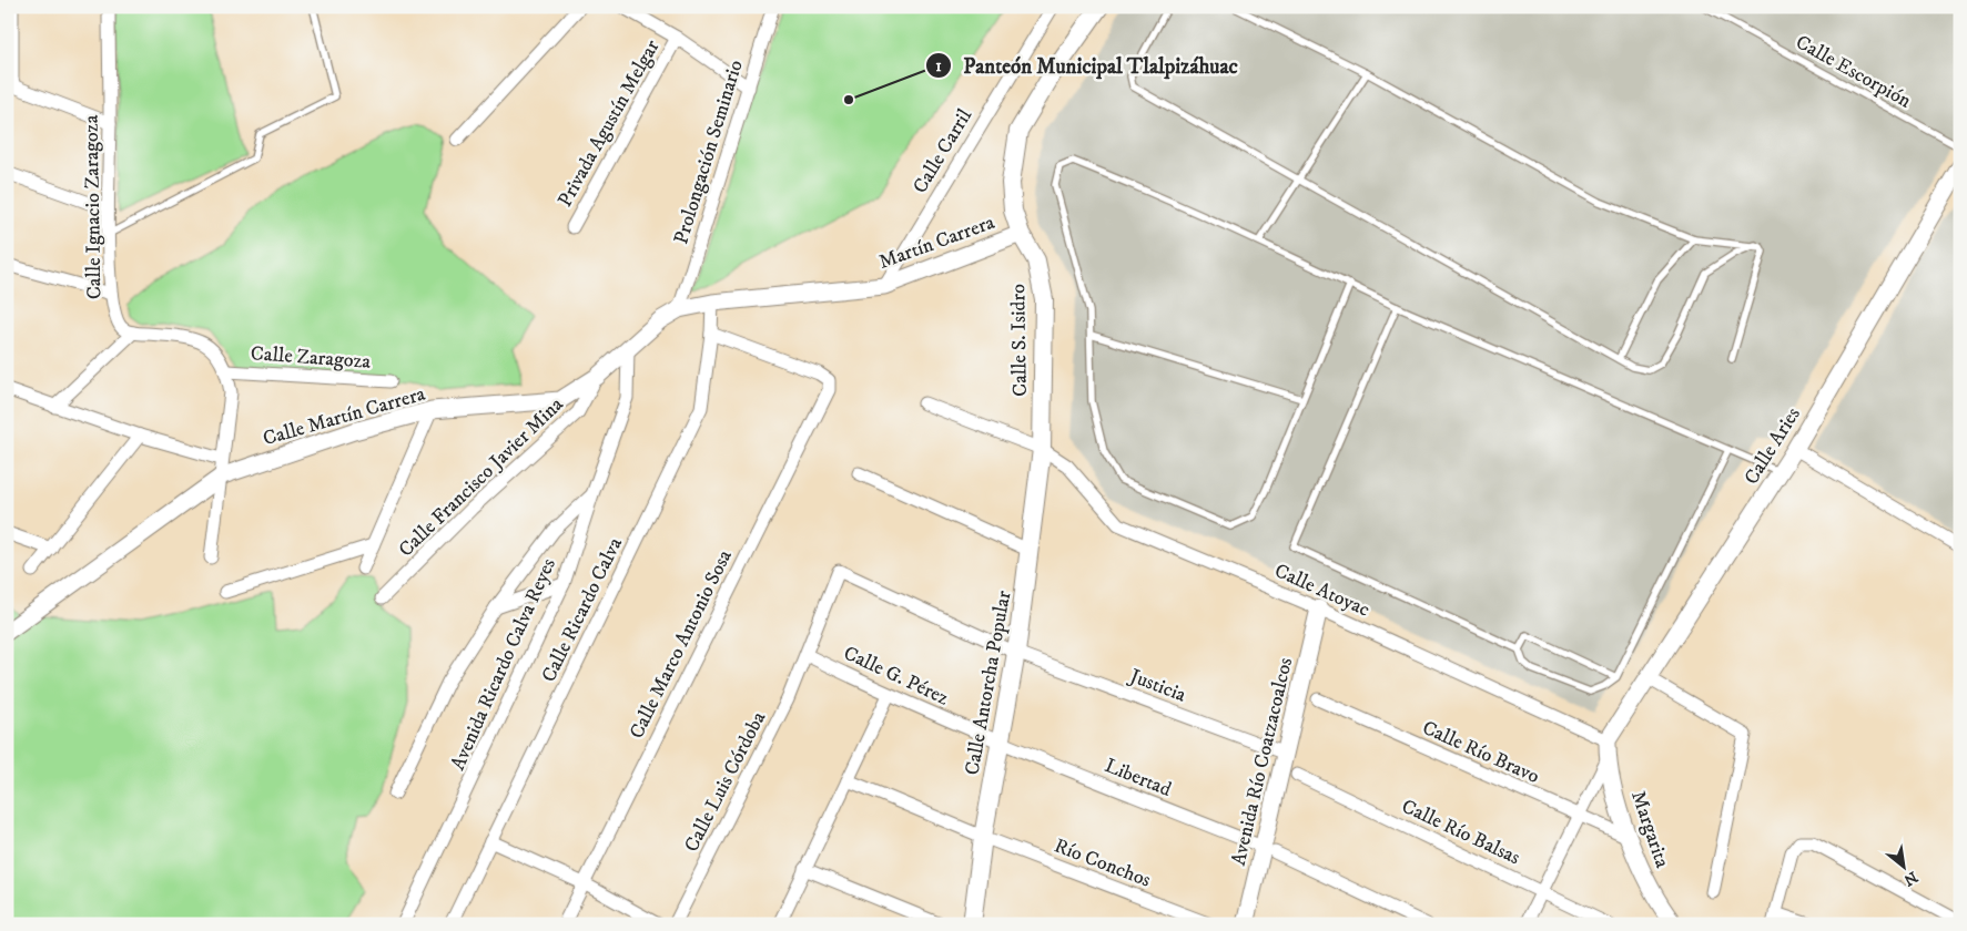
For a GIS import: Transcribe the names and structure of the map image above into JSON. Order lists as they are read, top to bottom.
{
  "streets": {
    "main road": ["Martín Carrera", "Calle S. Isidro", "Calle Antorcha Popular"],
    "street": [
      "Privada Agustín Melgar",
      "Calle Carril",
      "Prolongación Seminario",
      "Calle Ignacio Zaragoza",
      "Calle Zaragoza",
      "Calle Martín Carrera",
      "Calle Aries",
      "Calle Francisco Javier Mina",
      "Calle Atoyac",
      "Calle Ricardo Calva",
      "Calle Marco Antonio Sosa",
      "Avenida Ricardo Calva Reyes",
      "Calle G. Pérez",
      "Justicia",
      "Calle Río Bravo",
      "Avenida Río Coatzacoalcos",
      "Libertad",
      "Calle Luis Córdoba",
      "Margarita",
      "Calle Río Balsas",
      "Río Conchos"
    ],
    "lane": ["Calle Escorpión"]
  },
  "crossings": [
    ["Calle Carril", "Martín Carrera"],
    ["Prolongación Seminario", "Calle Martín Carrera"],
    ["Martín Carrera", "Calle S. Isidro"],
    ["Martín Carrera", "Calle Martín Carrera"],
    ["Martín Carrera", "Calle Ricardo Calva"],
    ["Calle S. Isidro", "Calle Atoyac"],
    ["Calle S. Isidro", "Calle Antorcha Popular"],
    ["Calle Martín Carrera", "Calle Francisco Javier Mina"],
    ["Calle Martín Carrera", "Calle Ricardo Calva"],
    ["Calle Martín Carrera", "Avenida Ricardo Calva Reyes"],
    ["Calle Aries", "Calle Atoyac"],
    ["Calle Aries", "Margarita"],
    ["Calle Atoyac", "Calle Antorcha Popular"],
    ["Calle Atoyac", "Avenida Río Coatzacoalcos"],
    ["Calle Atoyac", "Margarita"],
    ["Calle Ricardo Calva", "Calle Marco Antonio Sosa"],
    ["Calle G. Pérez", "Calle Antorcha Popular"],
    ["Calle G. Pérez", "Libertad"],
    ["Calle G. Pérez", "Calle Luis Córdoba"],
    ["Calle Antorcha Popular", "Justicia"],
    ["Calle Antorcha Popular", "Libertad"],
    ["Calle Antorcha Popular", "Río Conchos"],
    ["Justicia", "Avenida Río Coatzacoalcos"],
    ["Justicia", "Calle Luis Córdoba"],
    ["Calle Río Bravo", "Margarita"],
    ["Avenida Río Coatzacoalcos", "Libertad"]
  ],
  "places": ["Panteón Municipal Tlalpizáhuac"],
  "north": "bottom right"
}
